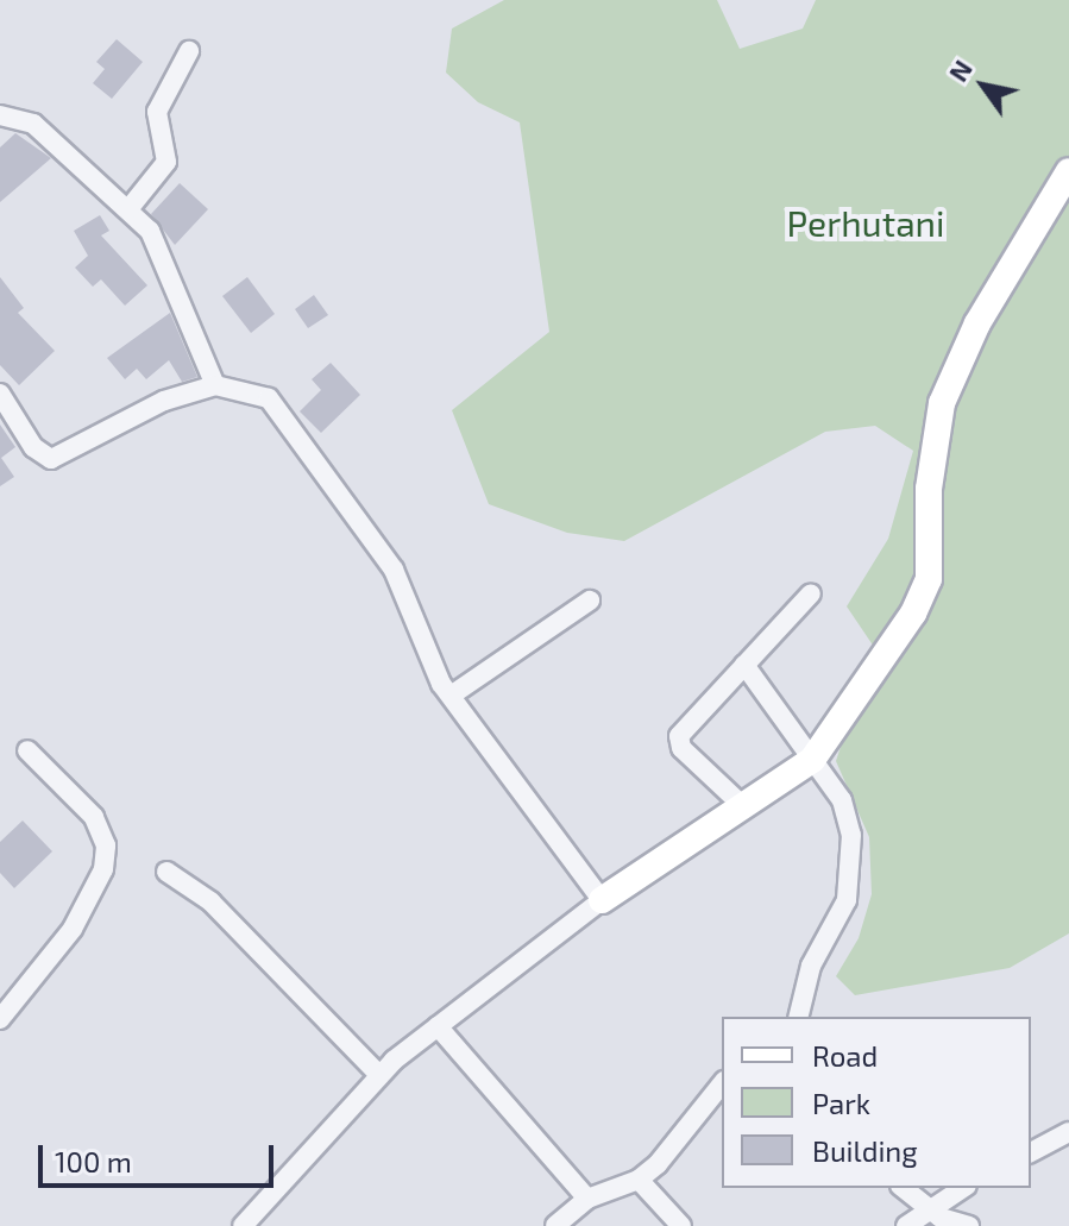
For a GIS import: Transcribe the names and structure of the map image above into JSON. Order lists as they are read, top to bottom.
{
  "parks": ["Perhutani"],
  "legend": ["Road", "Park", "Building"],
  "scale_bar": "100 m",
  "north": "top left"
}
